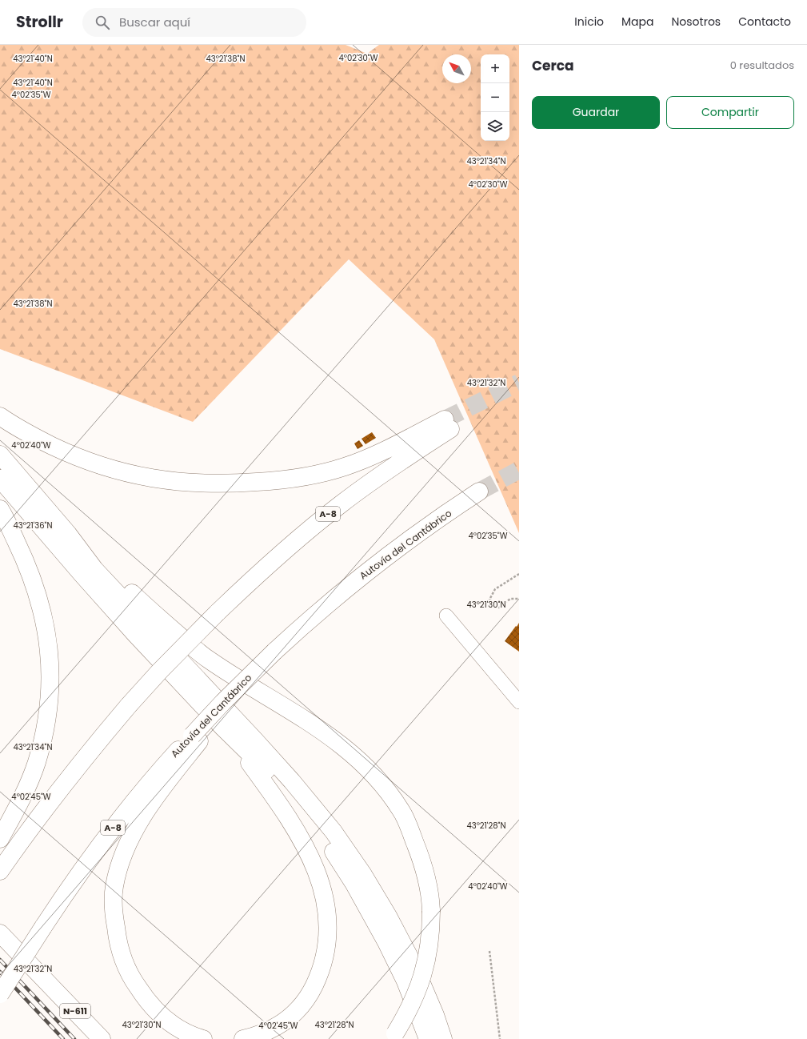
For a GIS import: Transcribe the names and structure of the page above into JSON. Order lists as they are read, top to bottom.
{
  "streets": {
    "highway": ["A-8", "Autovía del Cantábrico", "N-611"]
  },
  "north": "top left",
  "page": {
    "header": "Strollr",
    "search": "Buscar aquí",
    "nav": [
      "Inicio",
      "Mapa",
      "Nosotros",
      "Contacto"
    ],
    "heading": ["Cerca", "0 resultados"],
    "map_buttons": ["+", "−"],
    "buttons": ["Guardar", "Compartir"]
  },
  "coordinates": [
    "4°02'30\"W",
    "43°21'40\"N",
    "43°21'38\"N",
    "4°02'35\"W",
    "43°21'34\"N",
    "43°21'32\"N",
    "4°02'40\"W",
    "43°21'36\"N",
    "43°21'30\"N",
    "4°02'45\"W",
    "43°21'28\"N"
  ]
}
